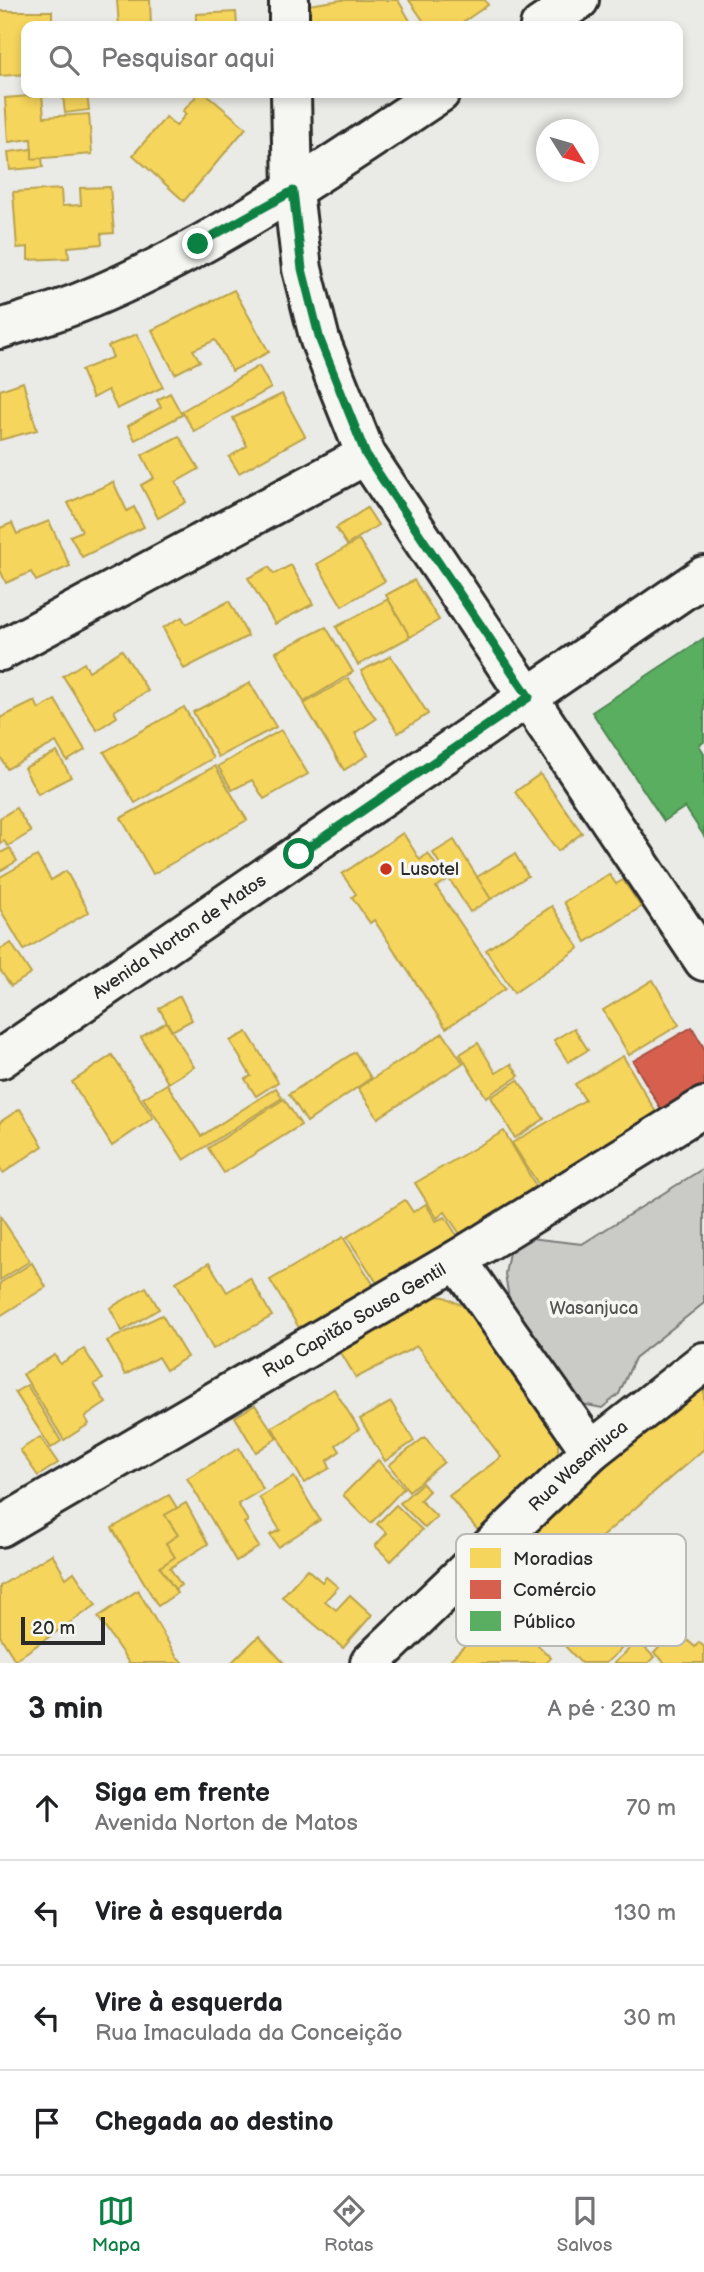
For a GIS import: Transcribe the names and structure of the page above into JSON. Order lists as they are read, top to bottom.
{
  "streets": {
    "street": ["Avenida Norton de Matos", "Rua Capitão Sousa Gentil", "Rua Wasanjuca"]
  },
  "parks": ["Wasanjuca"],
  "places": ["Lusotel"],
  "legend": ["Moradias", "Comércio", "Público"],
  "scale_bar": "20 m",
  "north": "bottom right",
  "page": {
    "search": "Pesquisar aqui",
    "scale": "20 m",
    "heading": ["3 min", "A pé · 230 m"],
    "list": [
      ["Siga em frente", "Avenida Norton de Matos", "70 m"],
      ["Vire à esquerda", "130 m"],
      ["Vire à esquerda", "Rua Imaculada da Conceição", "30 m"],
      "Chegada ao destino"
    ],
    "nav": ["Mapa", "Rotas", "Salvos"]
  }
}
